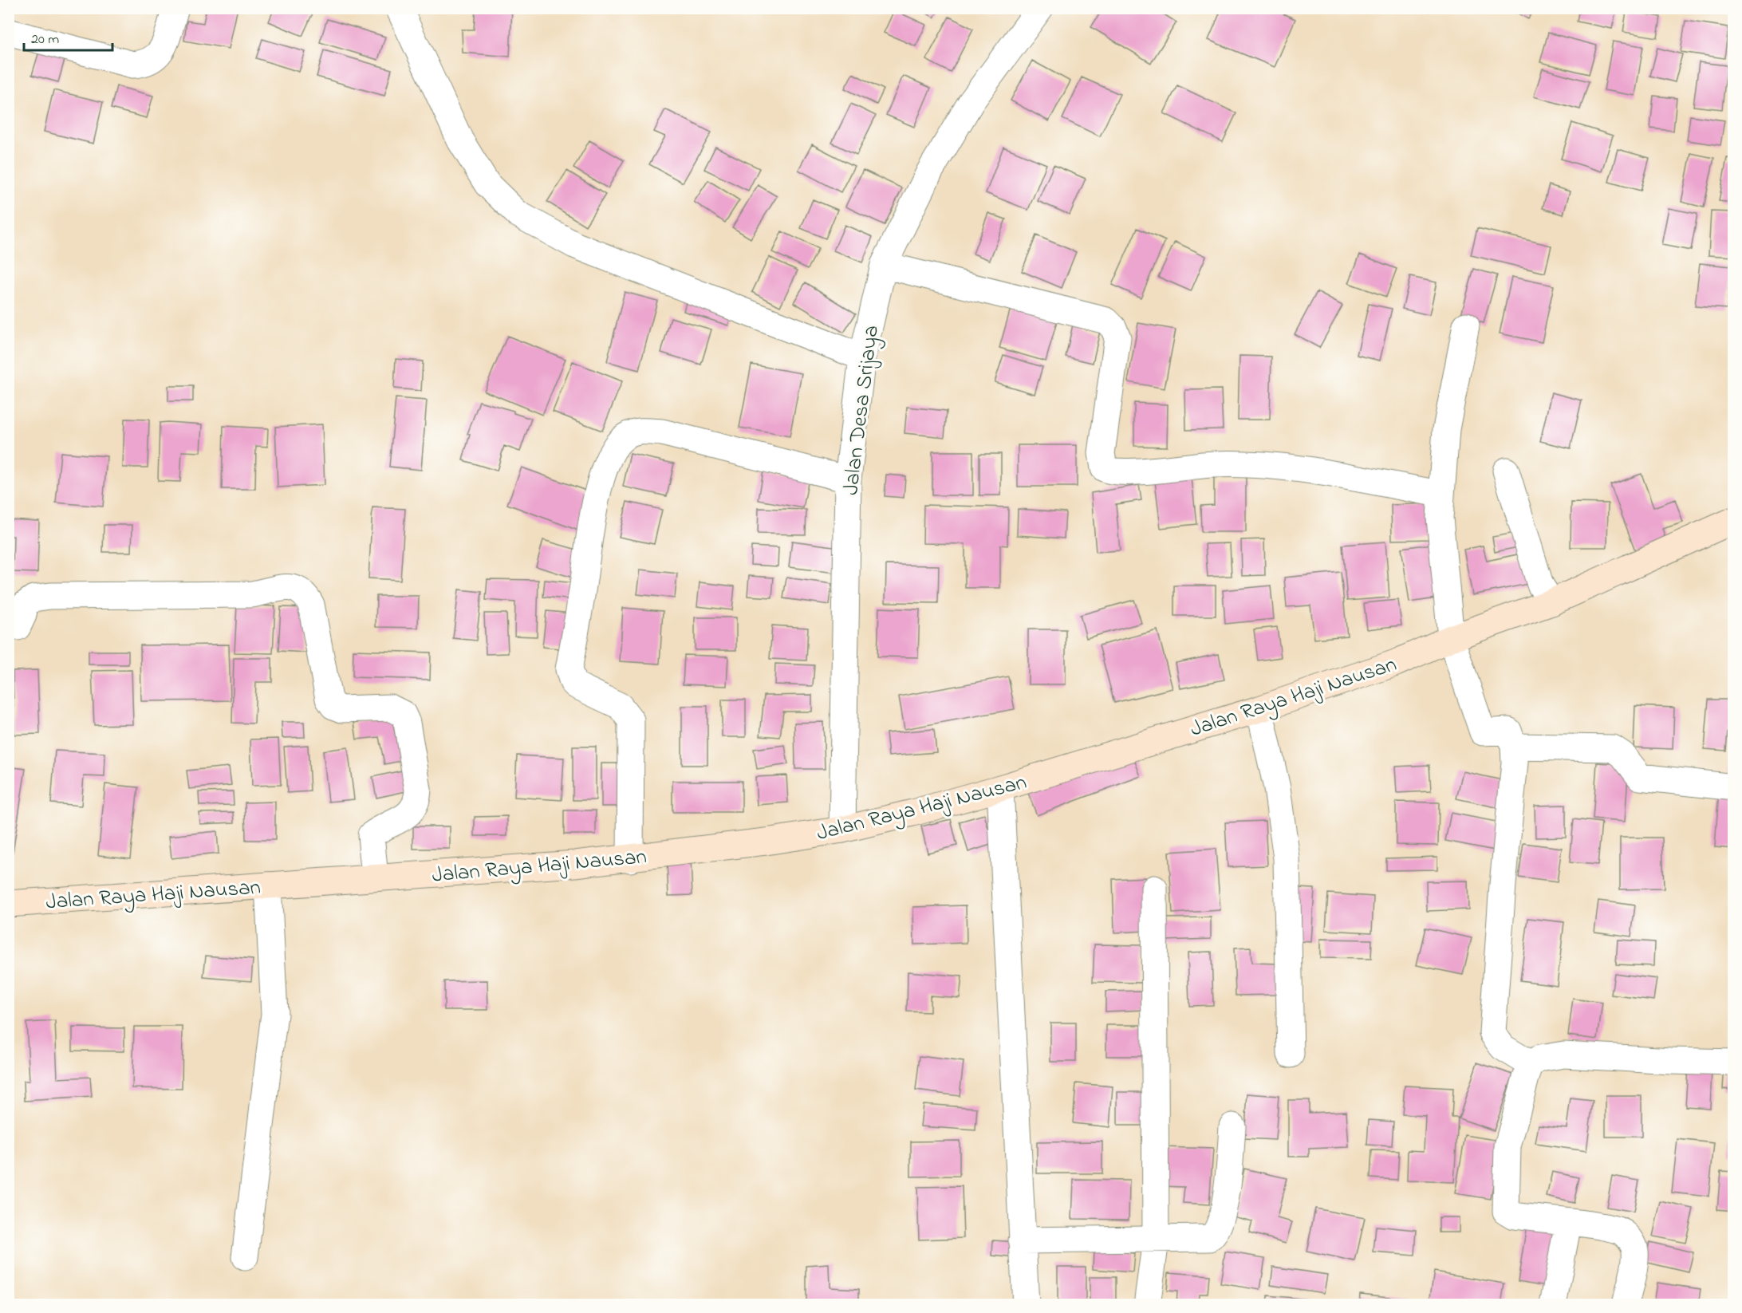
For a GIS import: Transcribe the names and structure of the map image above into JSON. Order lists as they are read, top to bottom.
{
  "streets": {
    "street": ["Jalan Desa Srijaya", "Jalan Raya Haji Nausan"]
  },
  "crossings": [
    ["Jalan Desa Srijaya", "Jalan Raya Haji Nausan"]
  ],
  "scale_bar": "20 m"
}
